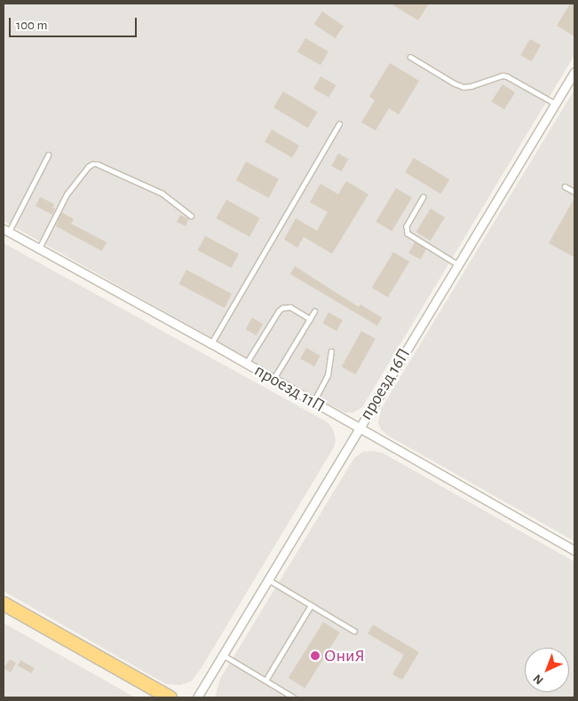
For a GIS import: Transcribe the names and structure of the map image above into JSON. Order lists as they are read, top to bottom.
{
  "streets": {
    "street": ["проезд 16П", "проезд 11П"]
  },
  "crossings": [
    ["проезд 16П", "проезд 11П"]
  ],
  "places": ["ОниЯ"],
  "scale_bar": "100 m",
  "north": "bottom left"
}
